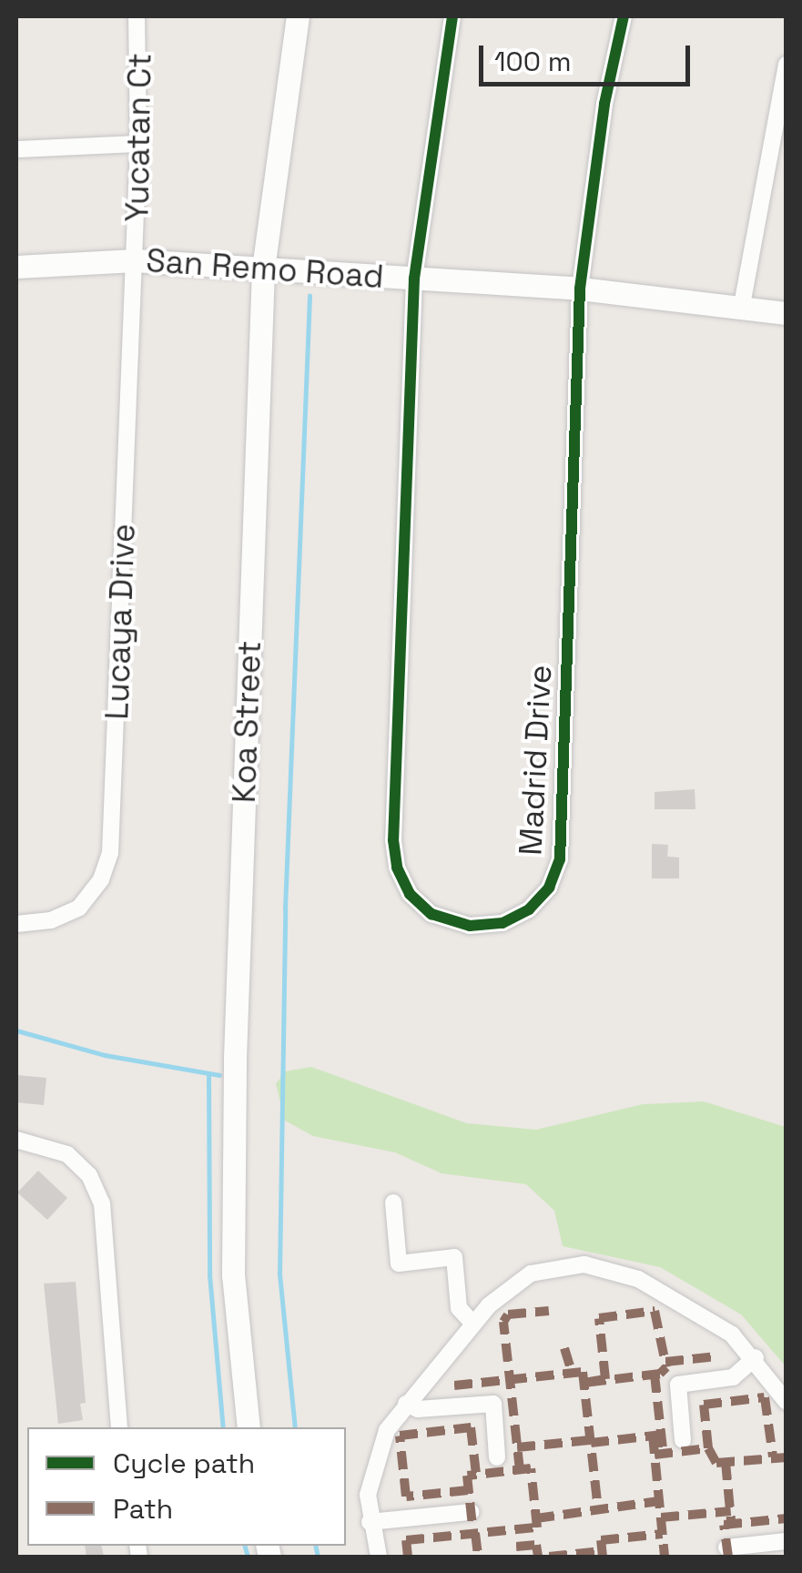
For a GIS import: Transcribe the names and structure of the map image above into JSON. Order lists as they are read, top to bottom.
{
  "streets": {
    "main road": ["San Remo Road", "Koa Street"],
    "street": ["Yucatan Ct", "Lucaya Drive", "Madrid Drive"]
  },
  "crossings": [
    ["Yucatan Ct", "San Remo Road"],
    ["Yucatan Ct", "Lucaya Drive"],
    ["San Remo Road", "Lucaya Drive"],
    ["San Remo Road", "Koa Street"],
    ["San Remo Road", "Madrid Drive"]
  ],
  "legend": ["Cycle path", "Path"],
  "scale_bar": "100 m"
}
